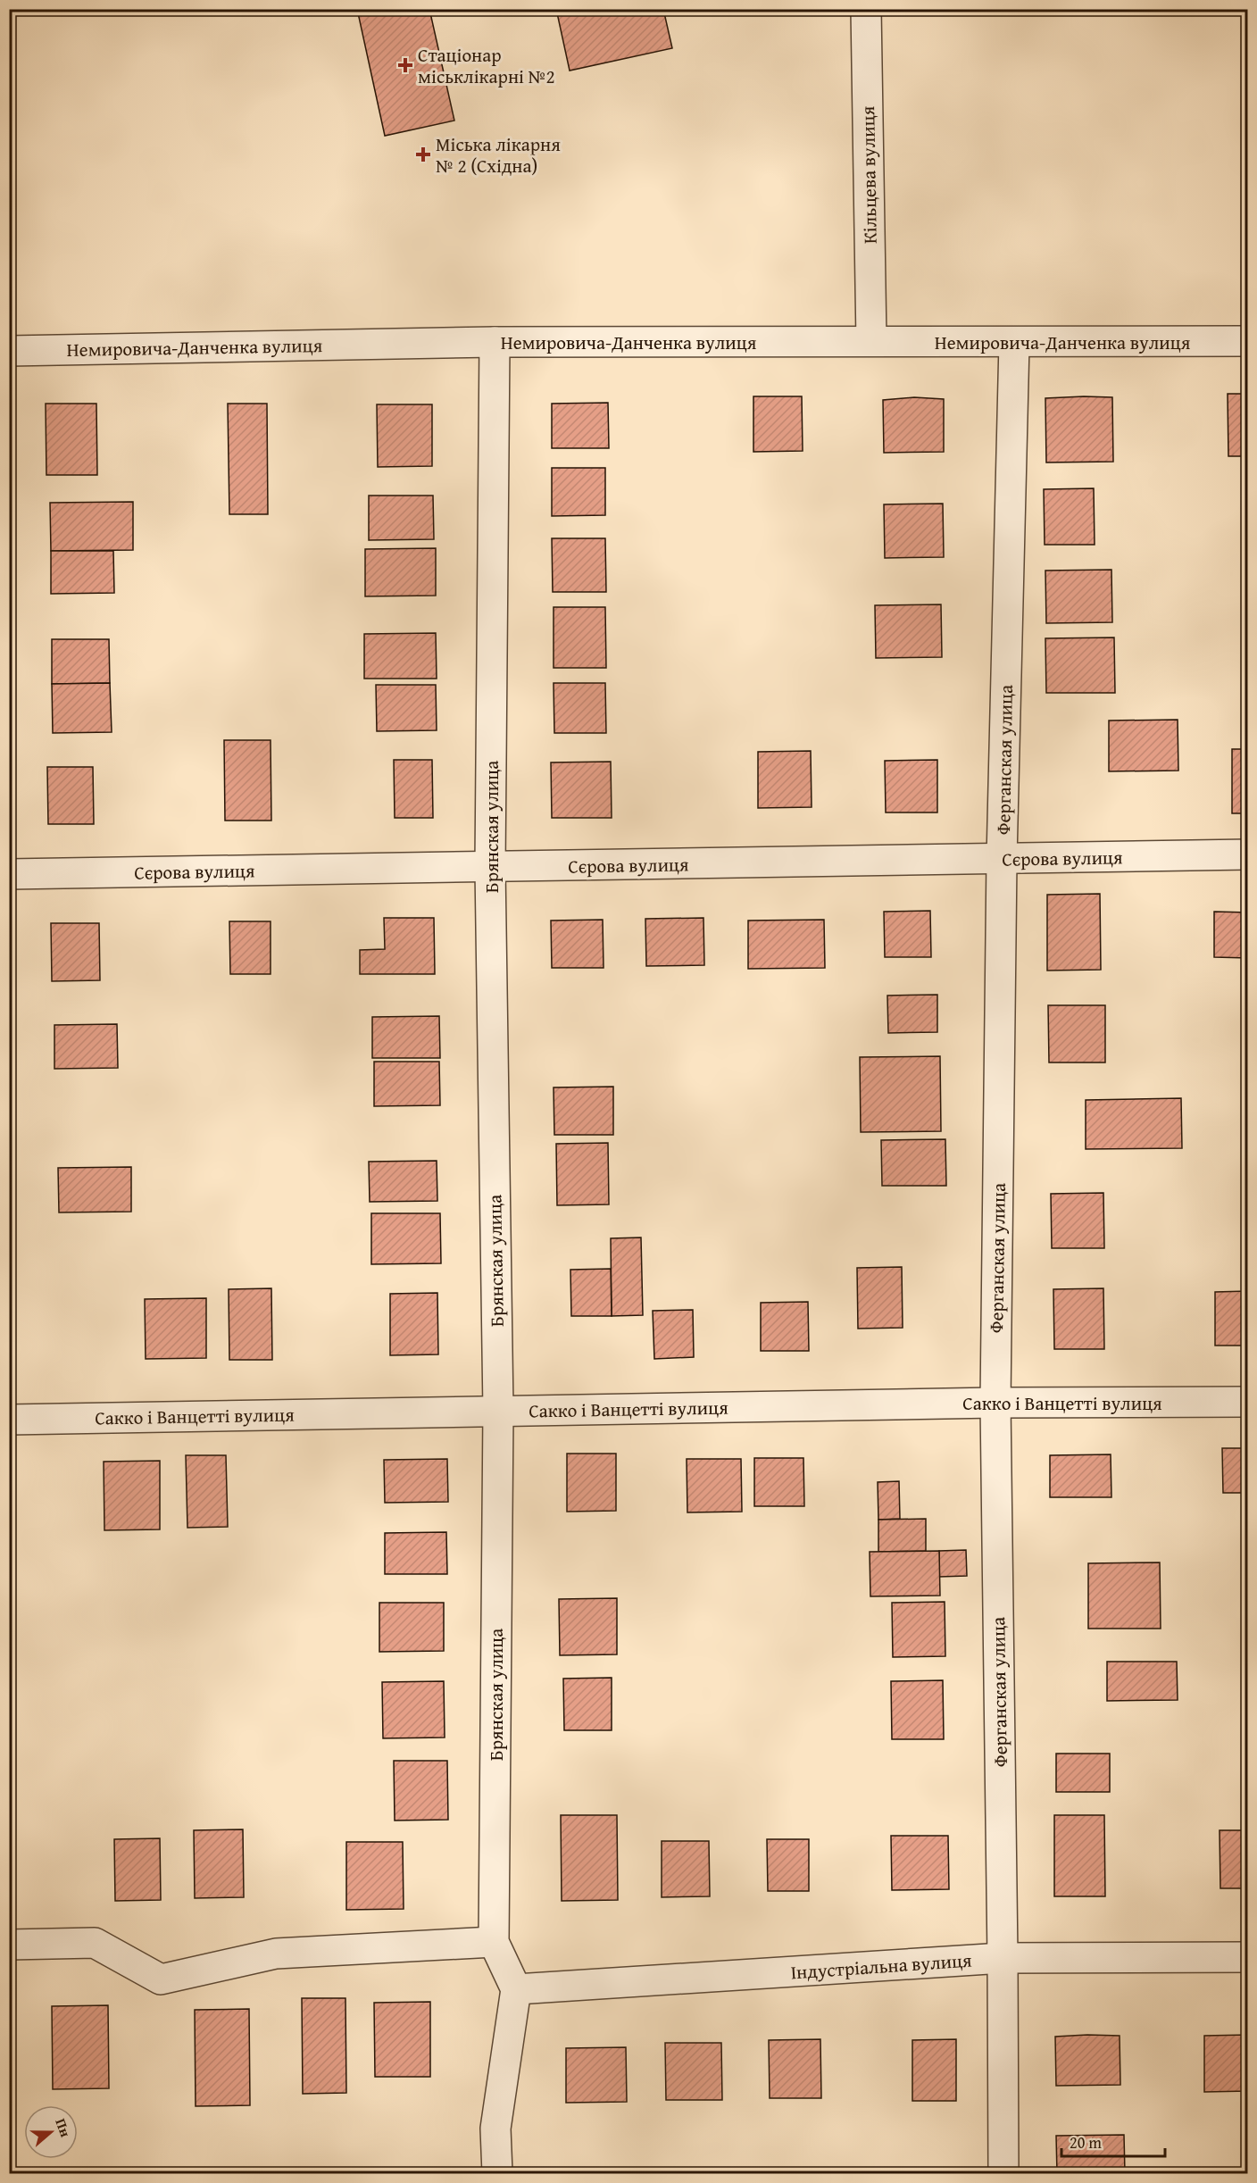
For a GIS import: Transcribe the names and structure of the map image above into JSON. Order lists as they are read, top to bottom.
{
  "streets": {
    "street": [
      "Кільцева вулиця",
      "Немировича-Данченка вулиця",
      "Ферганская улица",
      "Брянская улица",
      "Сєрова вулиця",
      "Сакко і Ванцетті вулиця",
      "Індустріальна вулиця"
    ]
  },
  "crossings": [
    ["Кільцева вулиця", "Немировича-Данченка вулиця"],
    ["Немировича-Данченка вулиця", "Ферганская улица"],
    ["Немировича-Данченка вулиця", "Брянская улица"],
    ["Ферганская улица", "Сєрова вулиця"],
    ["Ферганская улица", "Сакко і Ванцетті вулиця"],
    ["Ферганская улица", "Індустріальна вулиця"],
    ["Брянская улица", "Сєрова вулиця"],
    ["Брянская улица", "Сакко і Ванцетті вулиця"],
    ["Брянская улица", "Індустріальна вулиця"]
  ],
  "places": {
    "health": ["Стаціонар міськлікарні №2", "Міська лікарня № 2 (Східна)"]
  },
  "scale_bar": "20 m",
  "north": "right"
}
